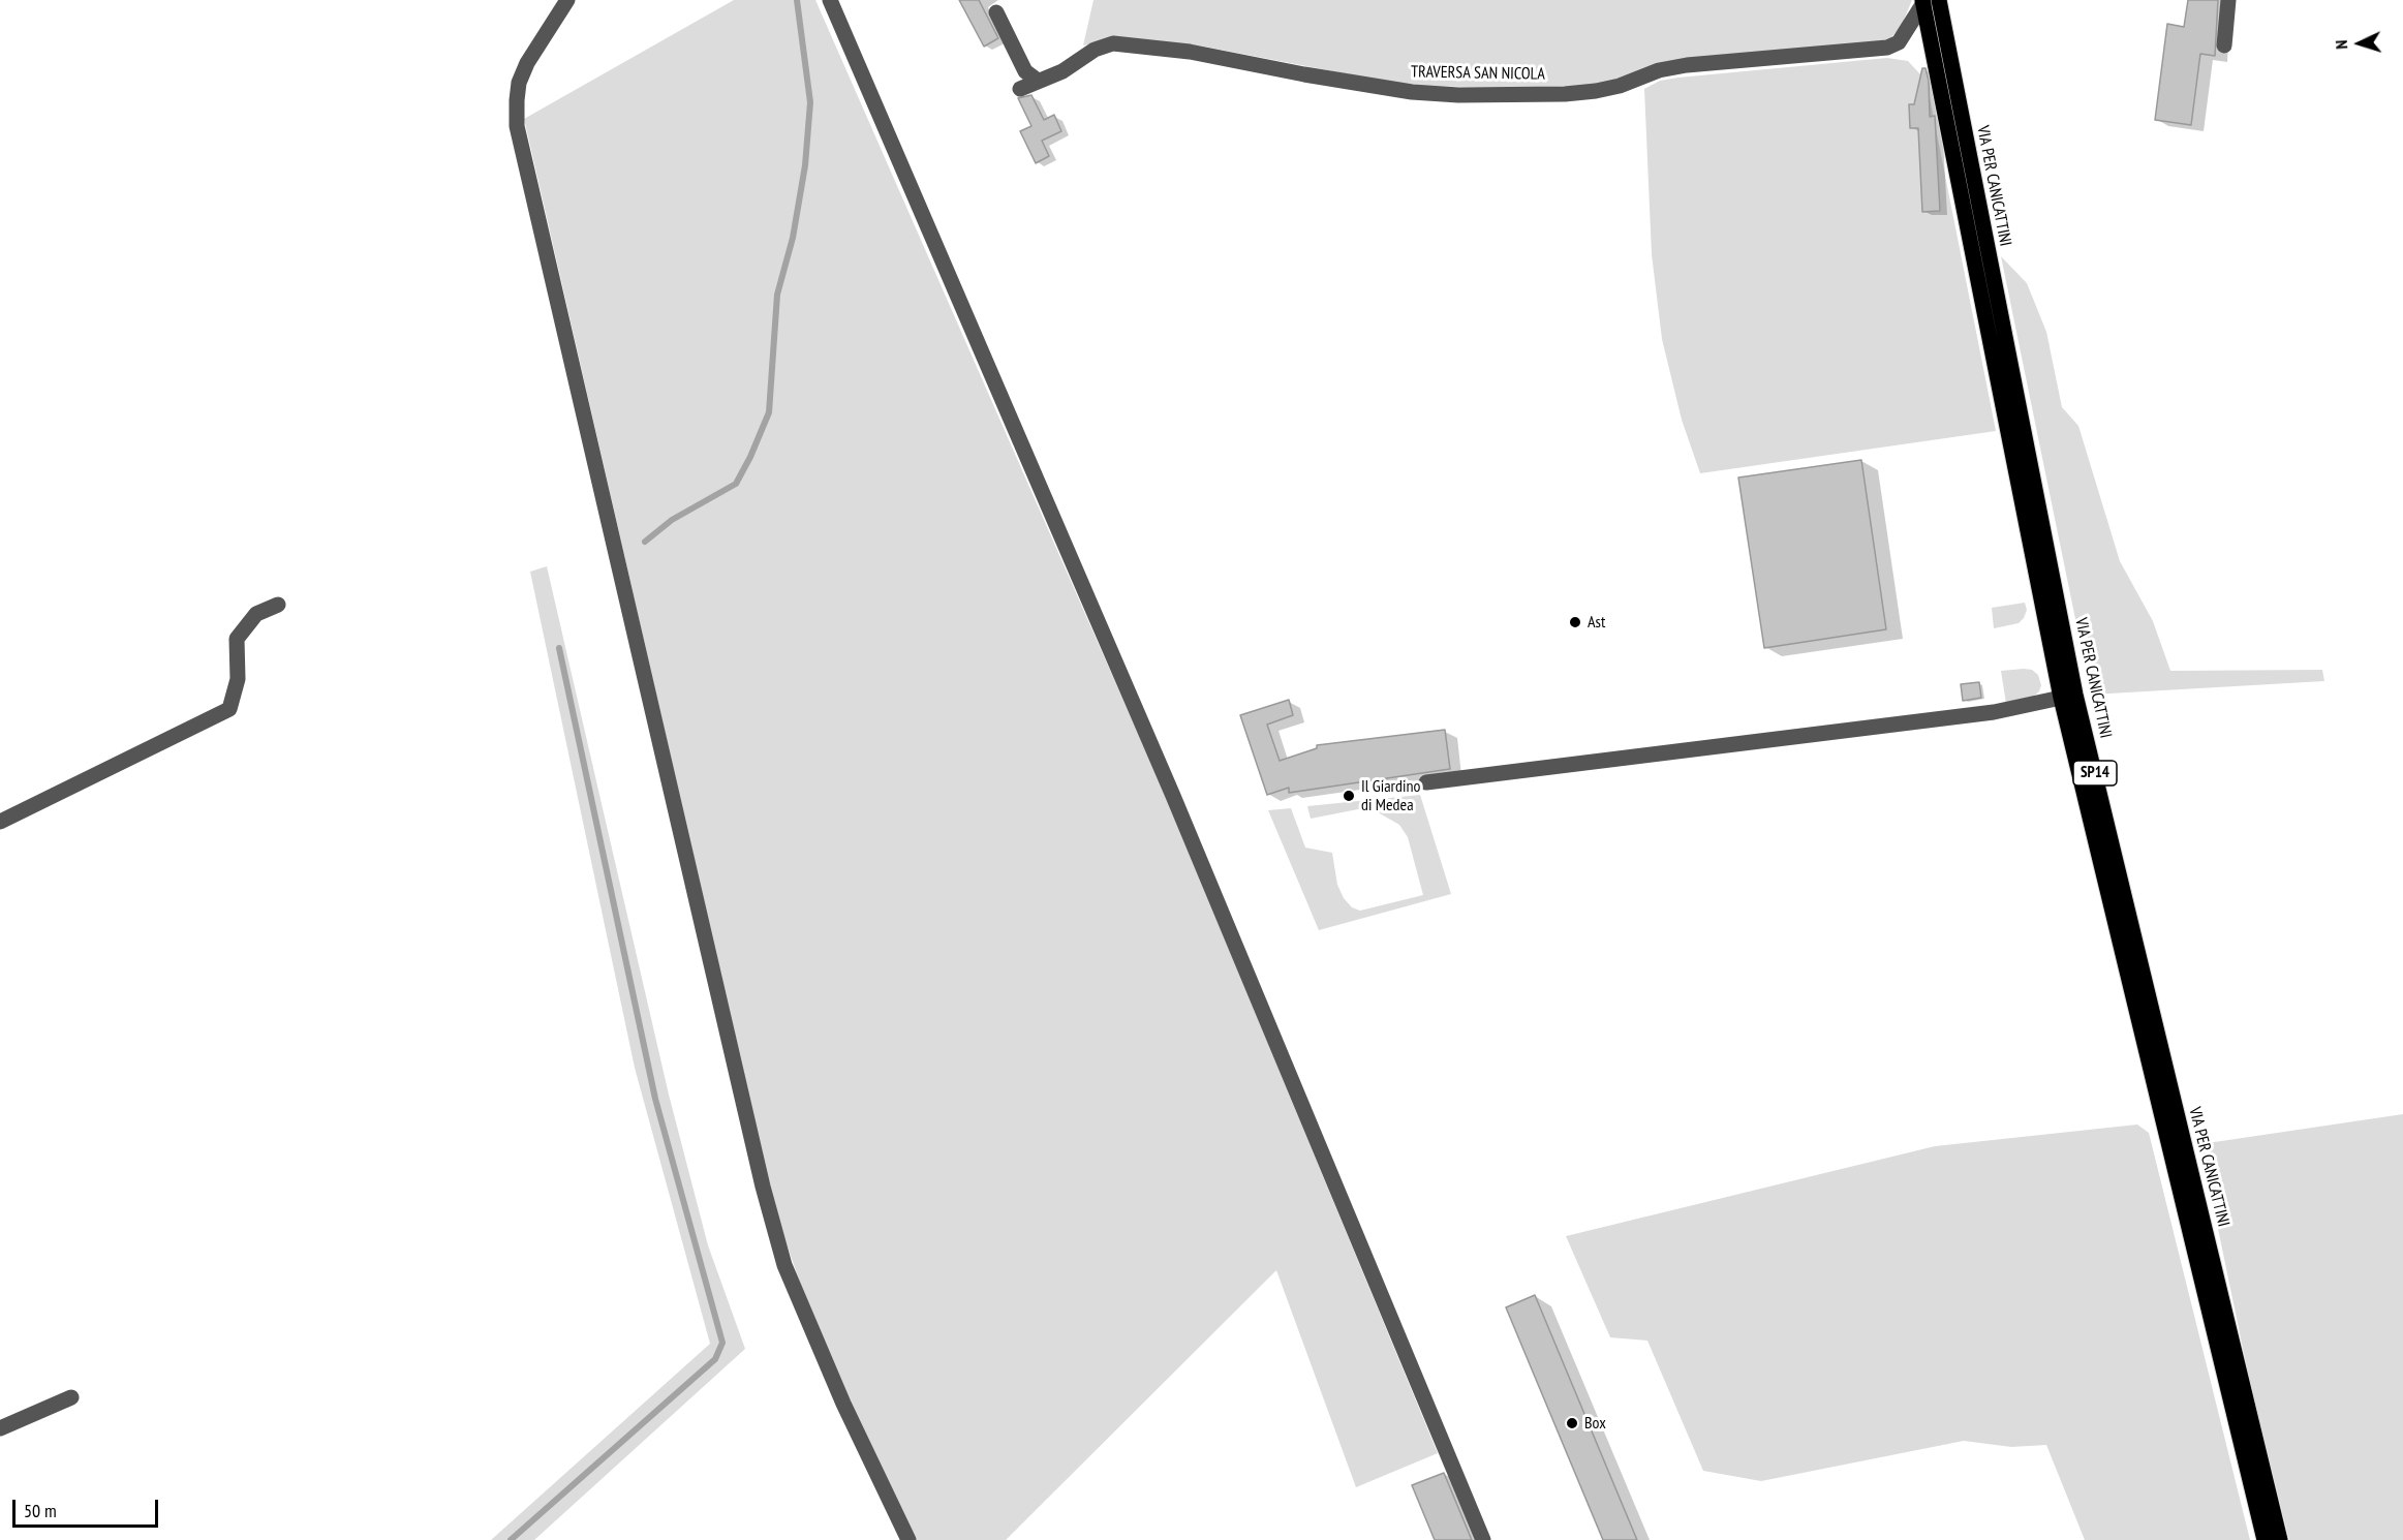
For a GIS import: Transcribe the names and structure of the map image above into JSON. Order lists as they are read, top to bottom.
{
  "streets": {
    "main road": ["VIA PER CANICATTINI", "SP14"],
    "street": ["TRAVERSA SAN NICOLA"]
  },
  "crossings": [
    ["TRAVERSA SAN NICOLA", "VIA PER CANICATTINI"]
  ],
  "places": ["Ast", "Il Giardino di Medea", "Box"],
  "scale_bar": "50 m",
  "north": "left"
}
